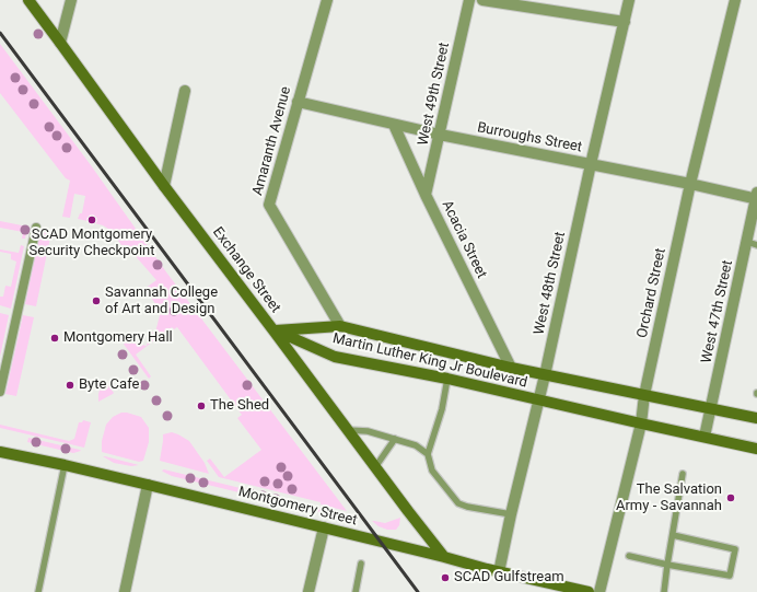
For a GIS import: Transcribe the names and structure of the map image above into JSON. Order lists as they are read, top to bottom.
{
  "streets": {
    "main road": ["Exchange Street", "Martin Luther King Jr Boulevard", "Montgomery Street"],
    "street": [
      "West 49th Street",
      "Burroughs Street",
      "Amaranth Avenue",
      "Acacia Street",
      "West 48th Street",
      "Orchard Street",
      "West 47th Street"
    ]
  },
  "crossings": [
    ["West 49th Street", "Burroughs Street"],
    ["West 49th Street", "Acacia Street"],
    ["Burroughs Street", "Amaranth Avenue"],
    ["Burroughs Street", "Acacia Street"],
    ["Burroughs Street", "West 48th Street"],
    ["Burroughs Street", "Orchard Street"],
    ["Burroughs Street", "West 47th Street"],
    ["Amaranth Avenue", "Martin Luther King Jr Boulevard"],
    ["Acacia Street", "Martin Luther King Jr Boulevard"],
    ["Exchange Street", "Martin Luther King Jr Boulevard"],
    ["Exchange Street", "Montgomery Street"],
    ["West 48th Street", "Martin Luther King Jr Boulevard"],
    ["West 48th Street", "Montgomery Street"],
    ["Orchard Street", "Martin Luther King Jr Boulevard"],
    ["West 47th Street", "Martin Luther King Jr Boulevard"]
  ],
  "places": [
    "SCAD Montgomery Security Checkpoint",
    "Savannah College of Art and Design",
    "Montgomery Hall",
    "Byte Cafe",
    "The Shed",
    "The Salvation Army - Savannah",
    "SCAD Gulfstream"
  ]
}
